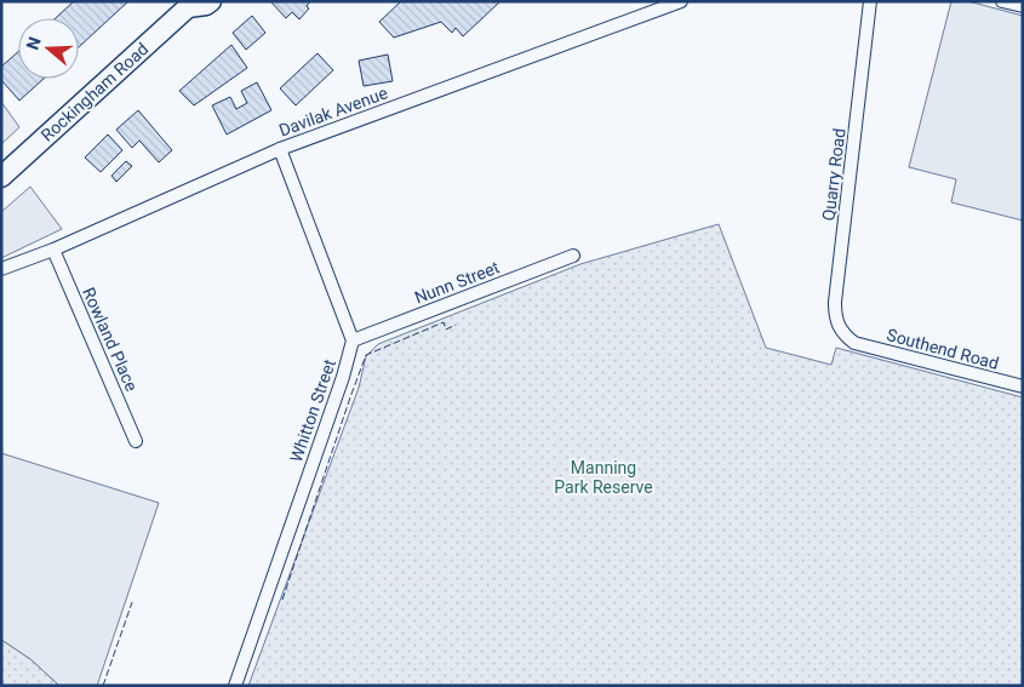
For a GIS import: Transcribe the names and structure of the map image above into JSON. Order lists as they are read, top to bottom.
{
  "streets": {
    "main road": ["Rockingham Road"],
    "street": [
      "Davilak Avenue",
      "Quarry Road",
      "Nunn Street",
      "Rowland Place",
      "Southend Road",
      "Whitton Street"
    ]
  },
  "crossings": [
    ["Davilak Avenue", "Rowland Place"],
    ["Quarry Road", "Southend Road"],
    ["Nunn Street", "Whitton Street"]
  ],
  "parks": ["Manning Park Reserve"],
  "north": "left"
}
